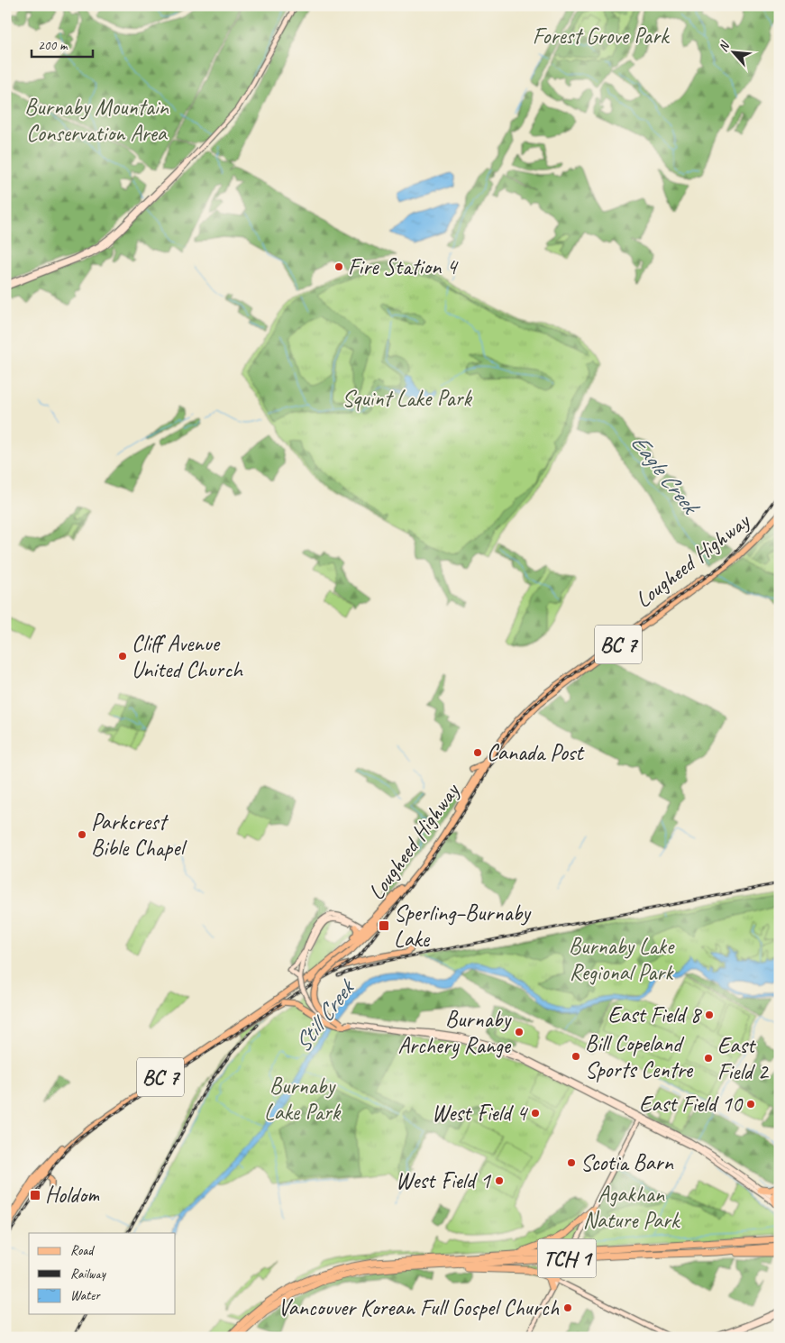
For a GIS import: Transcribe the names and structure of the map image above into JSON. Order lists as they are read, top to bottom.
{
  "streets": {
    "highway": ["TCH 1"],
    "main road": ["Lougheed Highway", "BC 7"]
  },
  "water": ["Eagle Creek", "Still Creek"],
  "parks": [
    "Forest Grove Park",
    "Burnaby Mountain Conservation Area",
    "Squint Lake Park",
    "Burnaby Lake Regional Park",
    "Burnaby Lake Park",
    "Agakhan Nature Park"
  ],
  "places": {
    "other": [
      "Fire Station 4",
      "Cliff Avenue United Church",
      "Canada Post",
      "Parkcrest Bible Chapel",
      "East Field 8",
      "Burnaby Archery Range",
      "Bill Copeland Sports Centre",
      "East Field 2",
      "East Field 10",
      "West Field 4",
      "Scotia Barn",
      "West Field 1",
      "Vancouver Korean Full Gospel Church"
    ],
    "transit": ["Sperling–Burnaby Lake", "Holdom"]
  },
  "legend": ["Road", "Railway", "Water"],
  "scale_bar": "200 m",
  "north": "top left"
}
